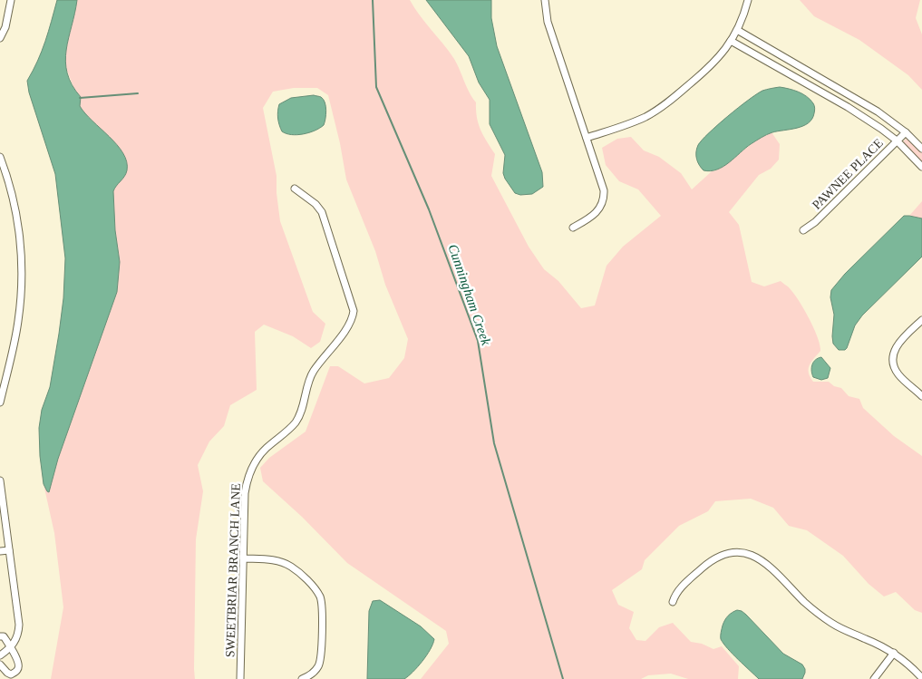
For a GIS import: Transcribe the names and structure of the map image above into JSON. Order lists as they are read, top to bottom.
{
  "streets": {
    "street": ["PAWNEE PLACE", "SWEETBRIAR BRANCH LANE"]
  },
  "water": ["Cunningham Creek"]
}
